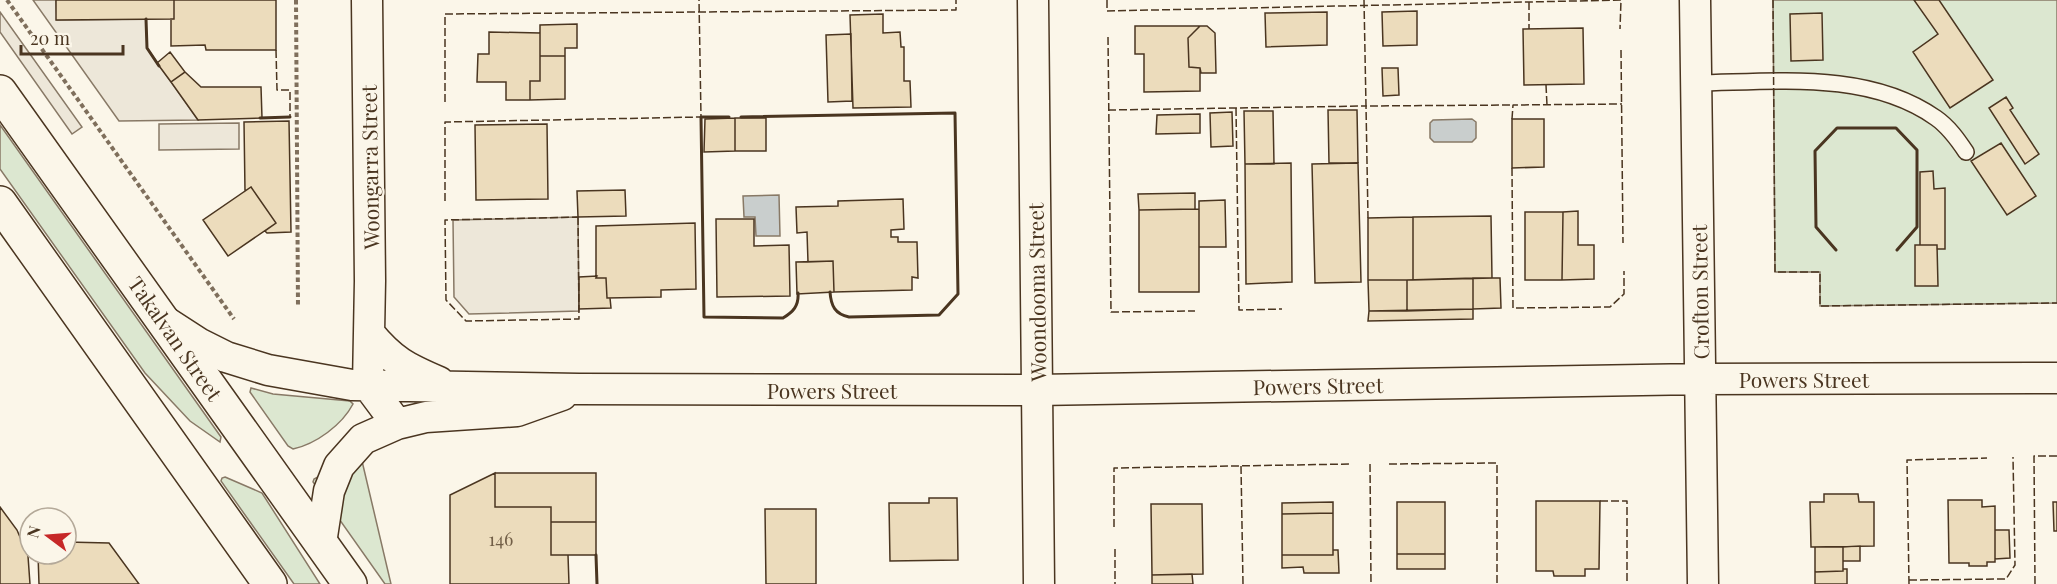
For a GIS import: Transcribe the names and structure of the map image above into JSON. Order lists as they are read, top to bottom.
{
  "streets": {
    "highway": ["Takalvan Street"],
    "street": [
      "Woongarra Street",
      "Woondooma Street",
      "Crofton Street",
      "Powers Street"
    ]
  },
  "crossings": [
    ["Woongarra Street", "Powers Street"],
    ["Woondooma Street", "Powers Street"],
    ["Crofton Street", "Powers Street"],
    ["Takalvan Street", "Powers Street"]
  ],
  "house_numbers": ["146"],
  "scale_bar": "20 m",
  "north": "left"
}
